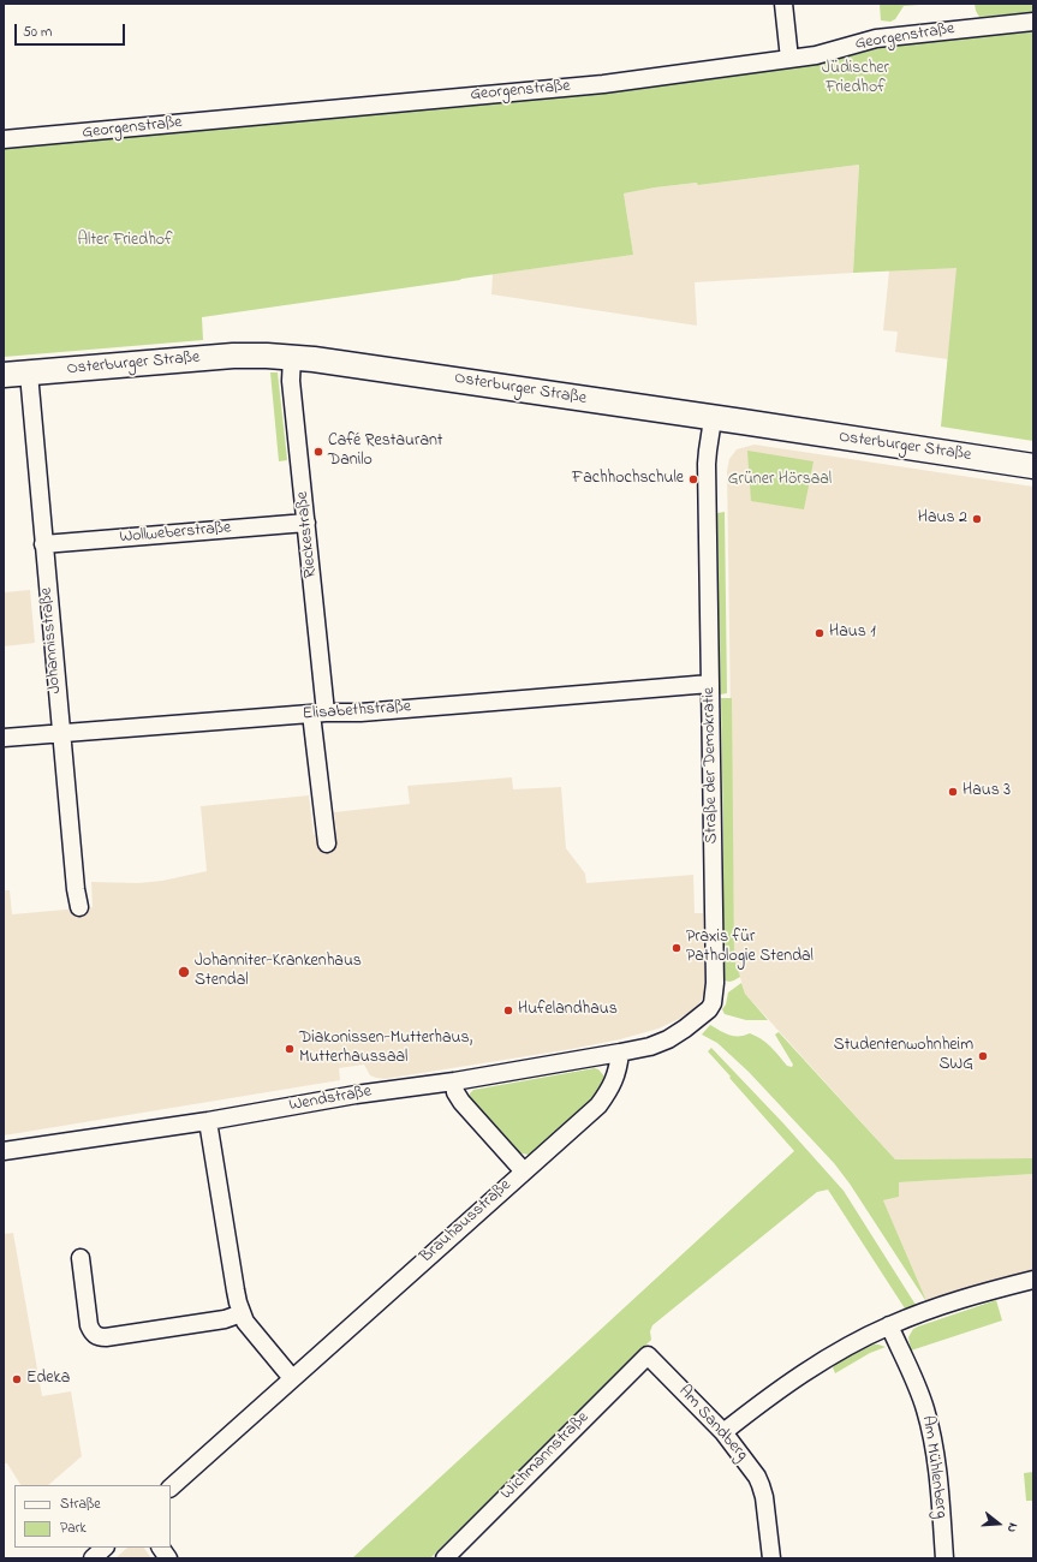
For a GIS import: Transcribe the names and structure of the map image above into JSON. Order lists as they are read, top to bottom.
{
  "streets": {
    "street": [
      "Georgenstraße",
      "Osterburger Straße",
      "Wollweberstraße",
      "Rieckestraße",
      "Johannisstraße",
      "Elisabethstraße",
      "Straße der Demokratie",
      "Wendstraße",
      "Brauhausstraße",
      "Am Sandberg",
      "Wichmannstraße",
      "Am Mühlenberg"
    ]
  },
  "crossings": [
    ["Osterburger Straße", "Rieckestraße"],
    ["Osterburger Straße", "Johannisstraße"],
    ["Osterburger Straße", "Straße der Demokratie"],
    ["Wollweberstraße", "Rieckestraße"],
    ["Wollweberstraße", "Johannisstraße"],
    ["Rieckestraße", "Elisabethstraße"],
    ["Johannisstraße", "Elisabethstraße"],
    ["Elisabethstraße", "Straße der Demokratie"],
    ["Straße der Demokratie", "Wendstraße"],
    ["Straße der Demokratie", "Brauhausstraße"],
    ["Wendstraße", "Brauhausstraße"],
    ["Am Sandberg", "Wichmannstraße"]
  ],
  "parks": ["Jüdischer Friedhof", "Alter Friedhof", "Grüner Hörsaal"],
  "places": [
    "Café Restaurant Danilo",
    "Fachhochschule",
    "Haus 2",
    "Haus 1",
    "Haus 3",
    "Praxis für Pathologie Stendal",
    "Johanniter-Krankenhaus Stendal",
    "Hufelandhaus",
    "Diakonissen-Mutterhaus, Mutterhaussaal",
    "Studentenwohnheim SWG",
    "Edeka"
  ],
  "legend": ["Straße", "Park"],
  "scale_bar": "50 m",
  "north": "right"
}
